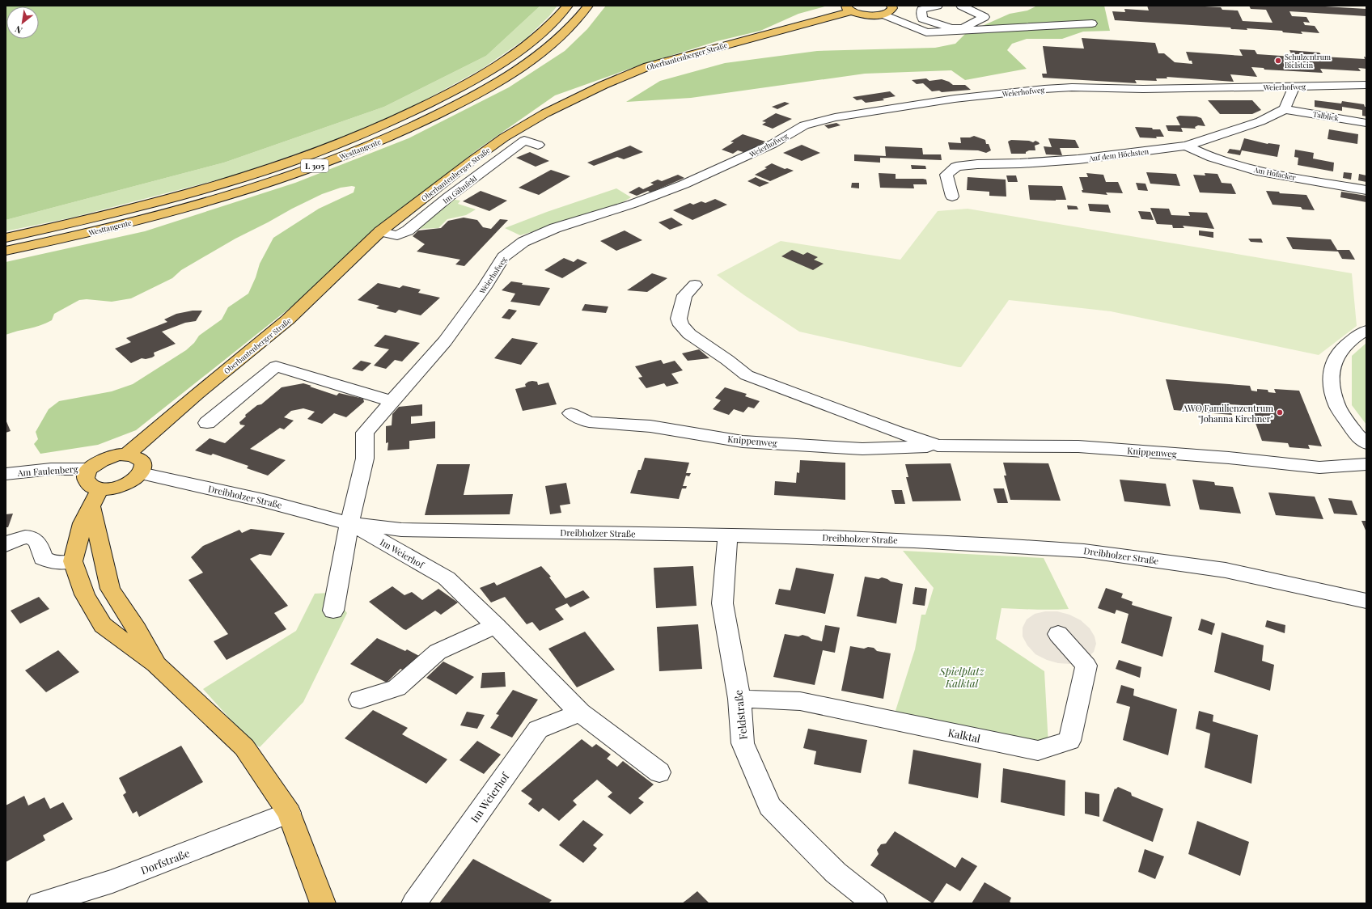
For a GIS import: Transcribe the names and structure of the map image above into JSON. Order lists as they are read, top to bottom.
{
  "streets": {
    "main road": ["Oberbantenberger Straße", "Westtangente", "L 305"],
    "street": [
      "Weierhofweg",
      "Talblick",
      "Auf dem Höchsten",
      "Am Hofacker",
      "Im Gähnfeld",
      "Knippenweg",
      "Am Faulenberg",
      "Dreibholzer Straße",
      "Im Weierhof",
      "Feldstraße",
      "Kalktal",
      "Dorfstraße"
    ]
  },
  "crossings": [
    ["Oberbantenberger Straße", "Im Gähnfeld"],
    ["Weierhofweg", "Dreibholzer Straße"],
    ["Weierhofweg", "Im Weierhof"],
    ["Talblick", "Auf dem Höchsten"],
    ["Auf dem Höchsten", "Am Hofacker"],
    ["Dreibholzer Straße", "Im Weierhof"],
    ["Dreibholzer Straße", "Feldstraße"],
    ["Feldstraße", "Kalktal"]
  ],
  "parks": ["Spielplatz Kalktal"],
  "places": ["Schulzentrum Bielstein", "AWO Familienzentrum \"Johanna Kirchner\""],
  "north": "bottom left"
}
